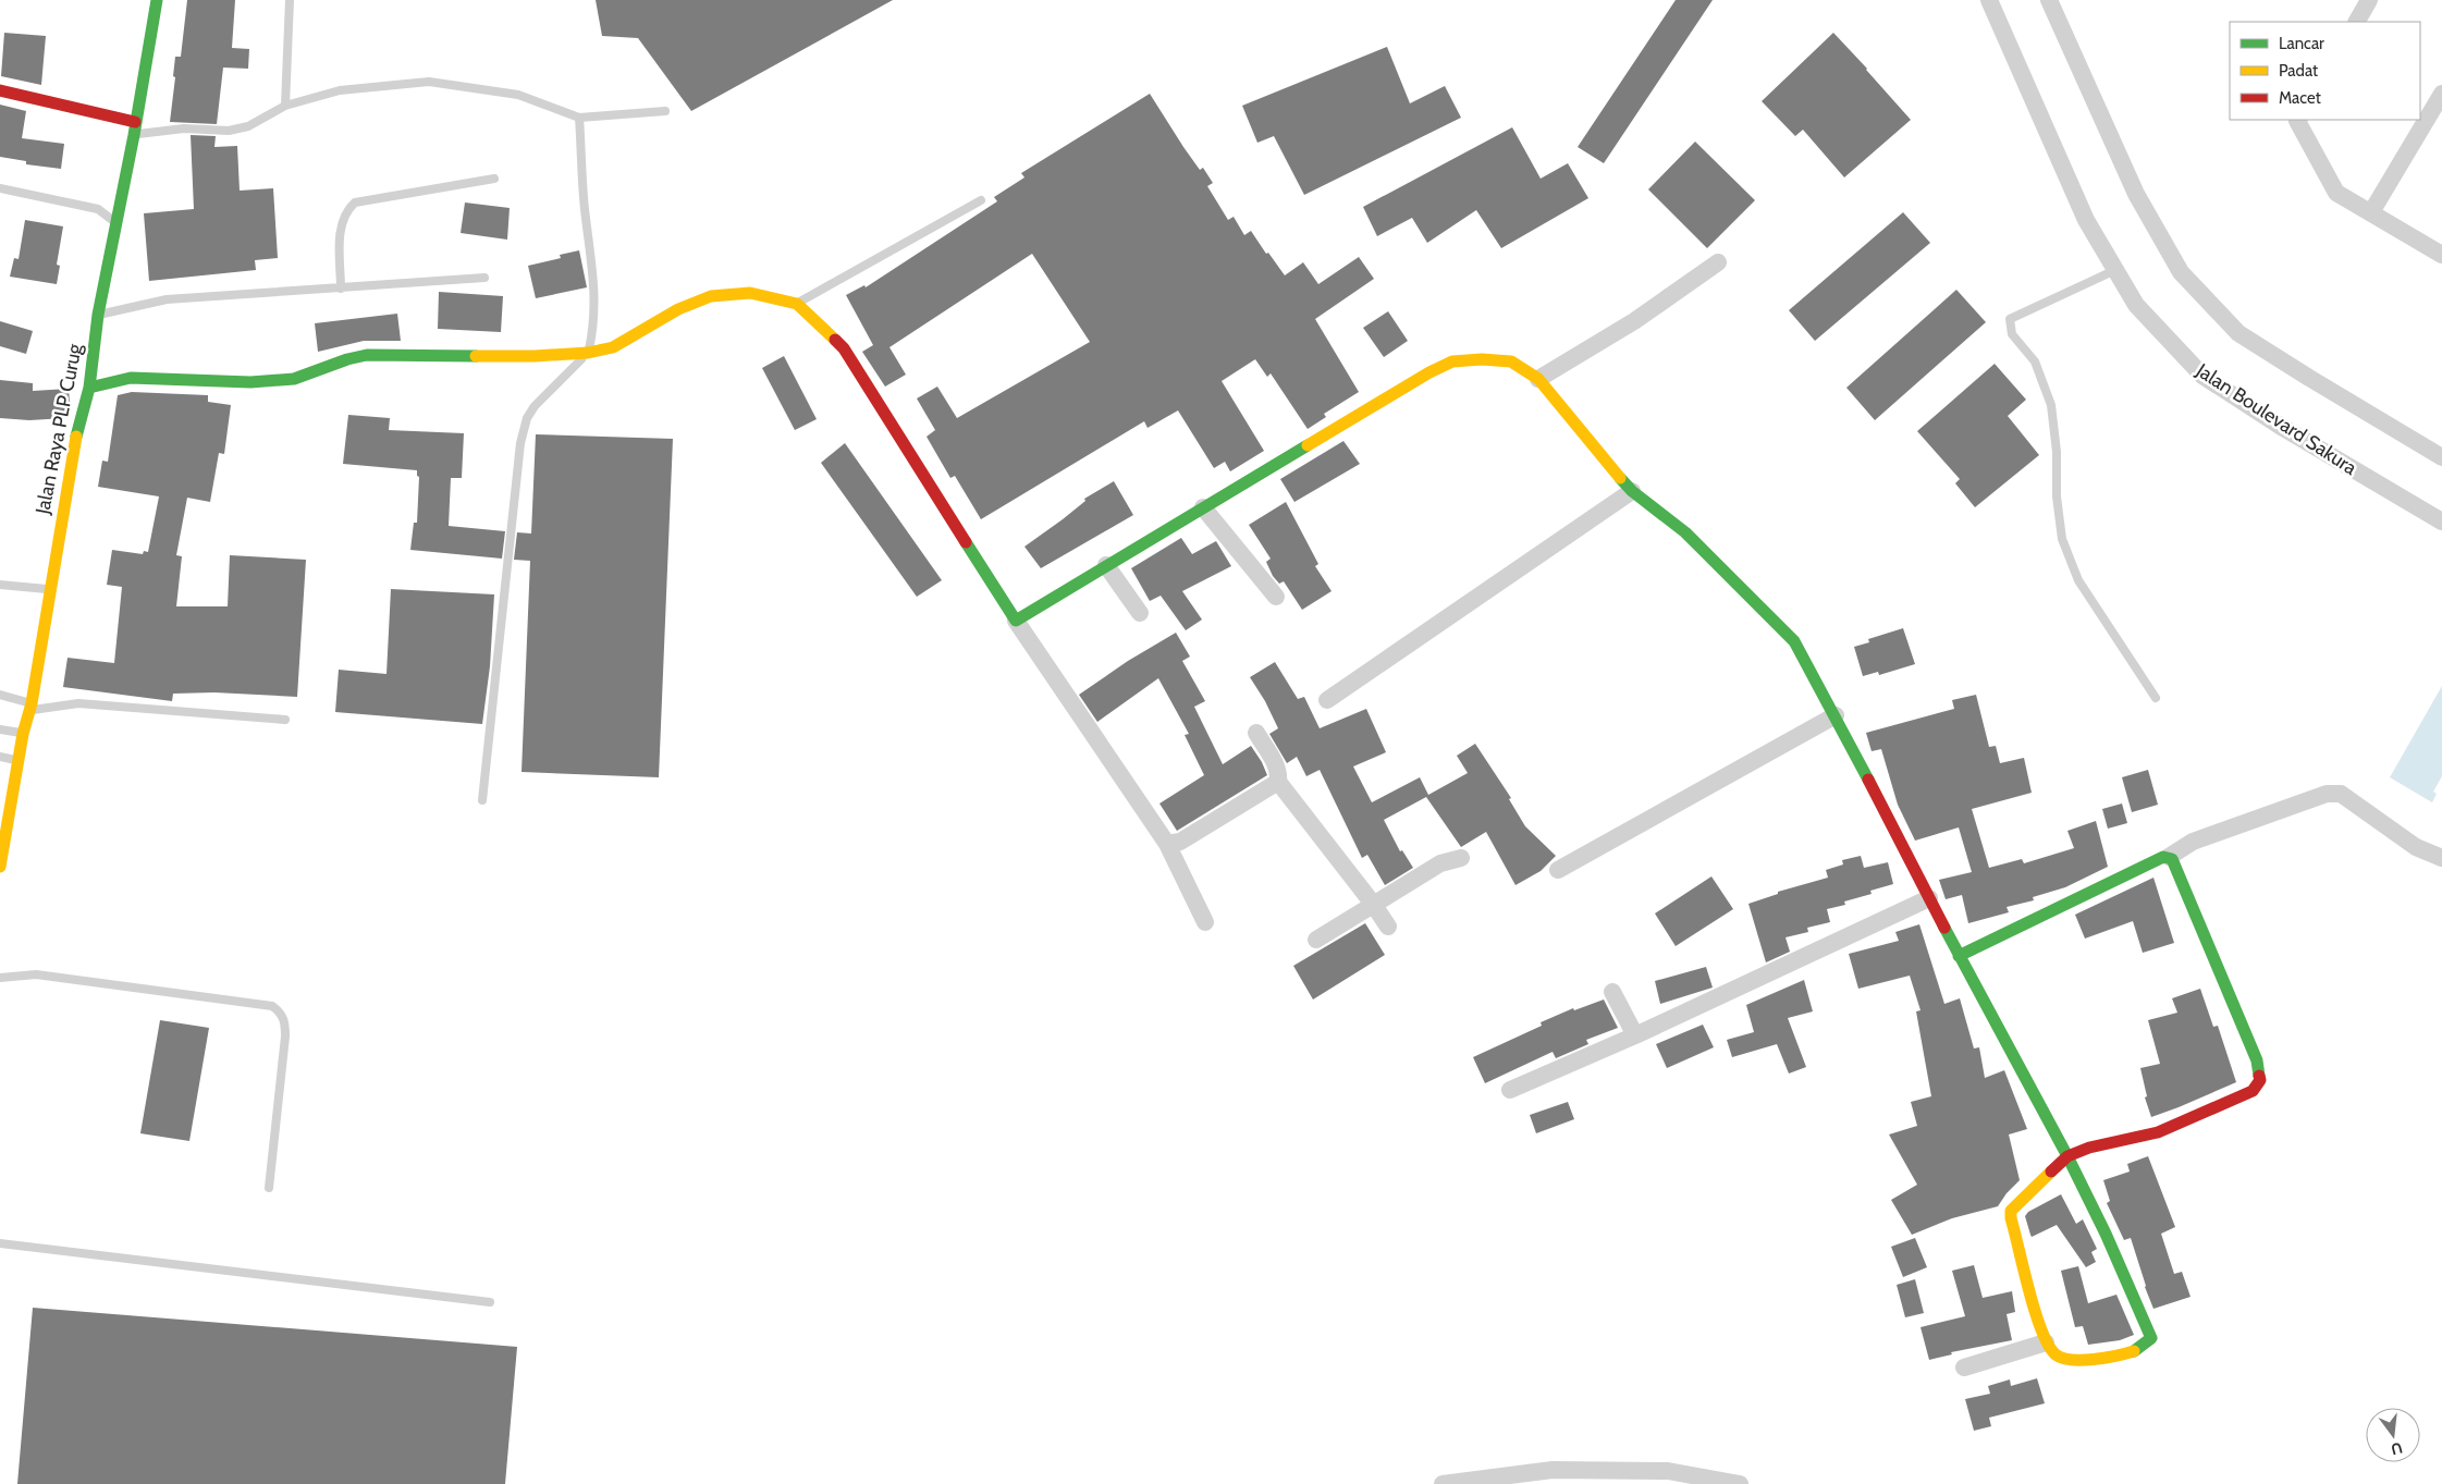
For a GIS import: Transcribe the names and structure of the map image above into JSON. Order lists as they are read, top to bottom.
{
  "streets": {
    "street": ["Jalan Boulevard Sakura", "Jalan Raya PLP Curug"]
  },
  "legend": ["Lancar", "Padat", "Macet"],
  "north": "bottom"
}
